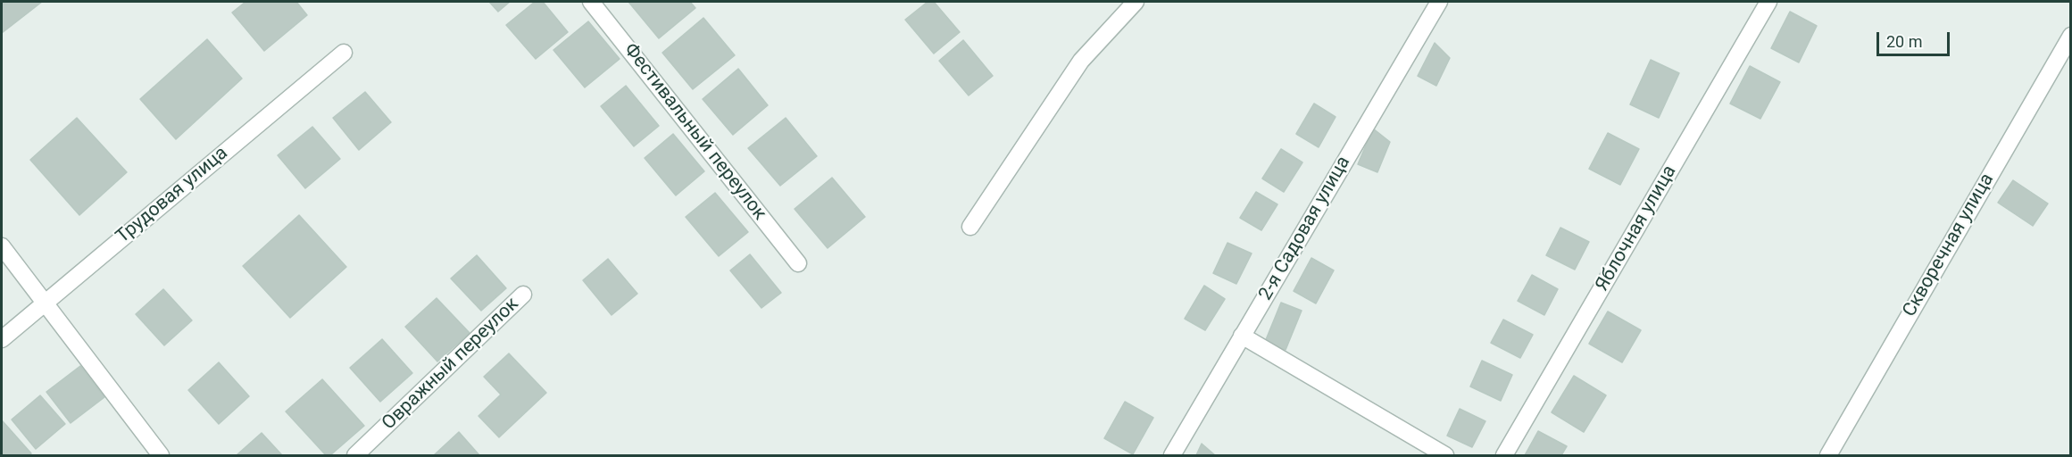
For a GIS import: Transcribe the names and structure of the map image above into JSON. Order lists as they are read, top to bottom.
{
  "streets": {
    "street": [
      "Фестивальный переулок",
      "Трудовая улица",
      "2-я Садовая улица",
      "Яблочная улица",
      "Скворечная улица",
      "Овражный переулок"
    ]
  },
  "scale_bar": "20 m"
}
